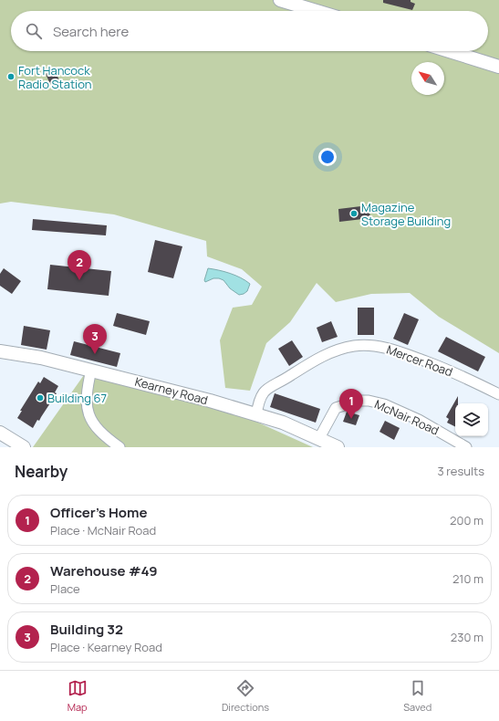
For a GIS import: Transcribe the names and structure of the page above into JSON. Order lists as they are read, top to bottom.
{
  "streets": {
    "street": ["Mercer Road", "Kearney Road", "McNair Road"]
  },
  "crossings": [
    ["Mercer Road", "Kearney Road"],
    ["Kearney Road", "McNair Road"]
  ],
  "places": ["Fort Hancock Radio Station", "Magazine Storage Building", "Building 67"],
  "north": "top left",
  "page": {
    "search": "Search here",
    "pins": ["2", "3", "1"],
    "heading": ["Nearby", "3 results"],
    "list": [
      {
        "mark": "1",
        "name": "Officer's Home",
        "note": "Place · McNair Road",
        "value": "200 m"
      },
      {
        "mark": "2",
        "name": "Warehouse #49",
        "note": "Place",
        "value": "210 m"
      },
      {
        "mark": "3",
        "name": "Building 32",
        "note": "Place · Kearney Road",
        "value": "230 m"
      }
    ],
    "nav": ["Map", "Directions", "Saved"]
  }
}
